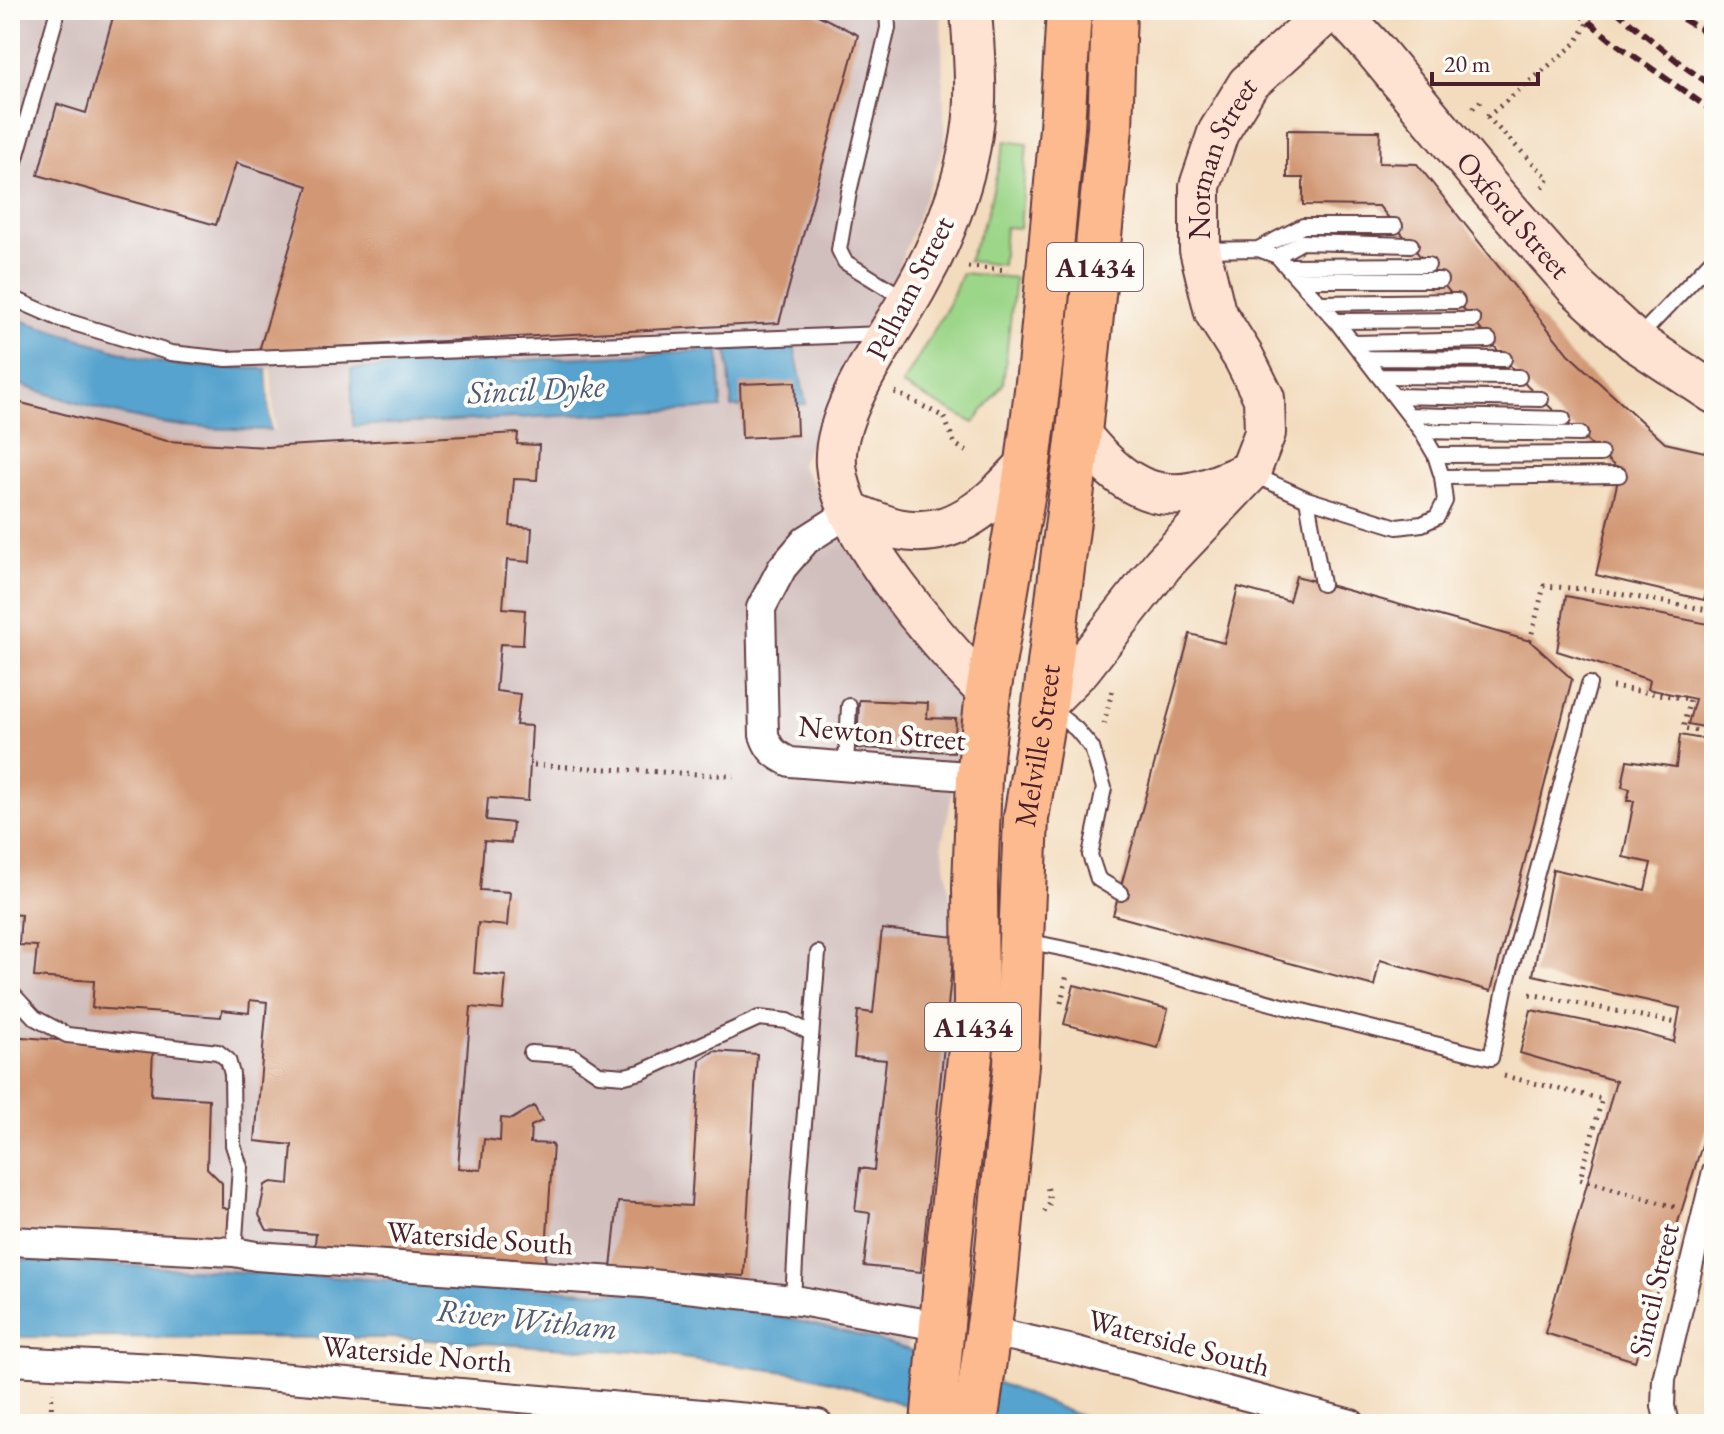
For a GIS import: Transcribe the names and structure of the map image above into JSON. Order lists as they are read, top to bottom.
{
  "streets": {
    "main road": [
      "Norman Street",
      "Oxford Street",
      "A1434",
      "Pelham Street",
      "Melville Street"
    ],
    "street": [
      "Newton Street",
      "Waterside South",
      "Sincil Street",
      "Waterside North"
    ]
  },
  "crossings": [
    ["A1434", "Melville Street"],
    ["A1434", "Waterside South"],
    ["Pelham Street", "Newton Street"],
    ["Pelham Street", "Melville Street"],
    ["Newton Street", "Melville Street"],
    ["Melville Street", "Waterside South"]
  ],
  "water": ["Sincil Dyke", "River Witham"],
  "scale_bar": "20 m"
}
